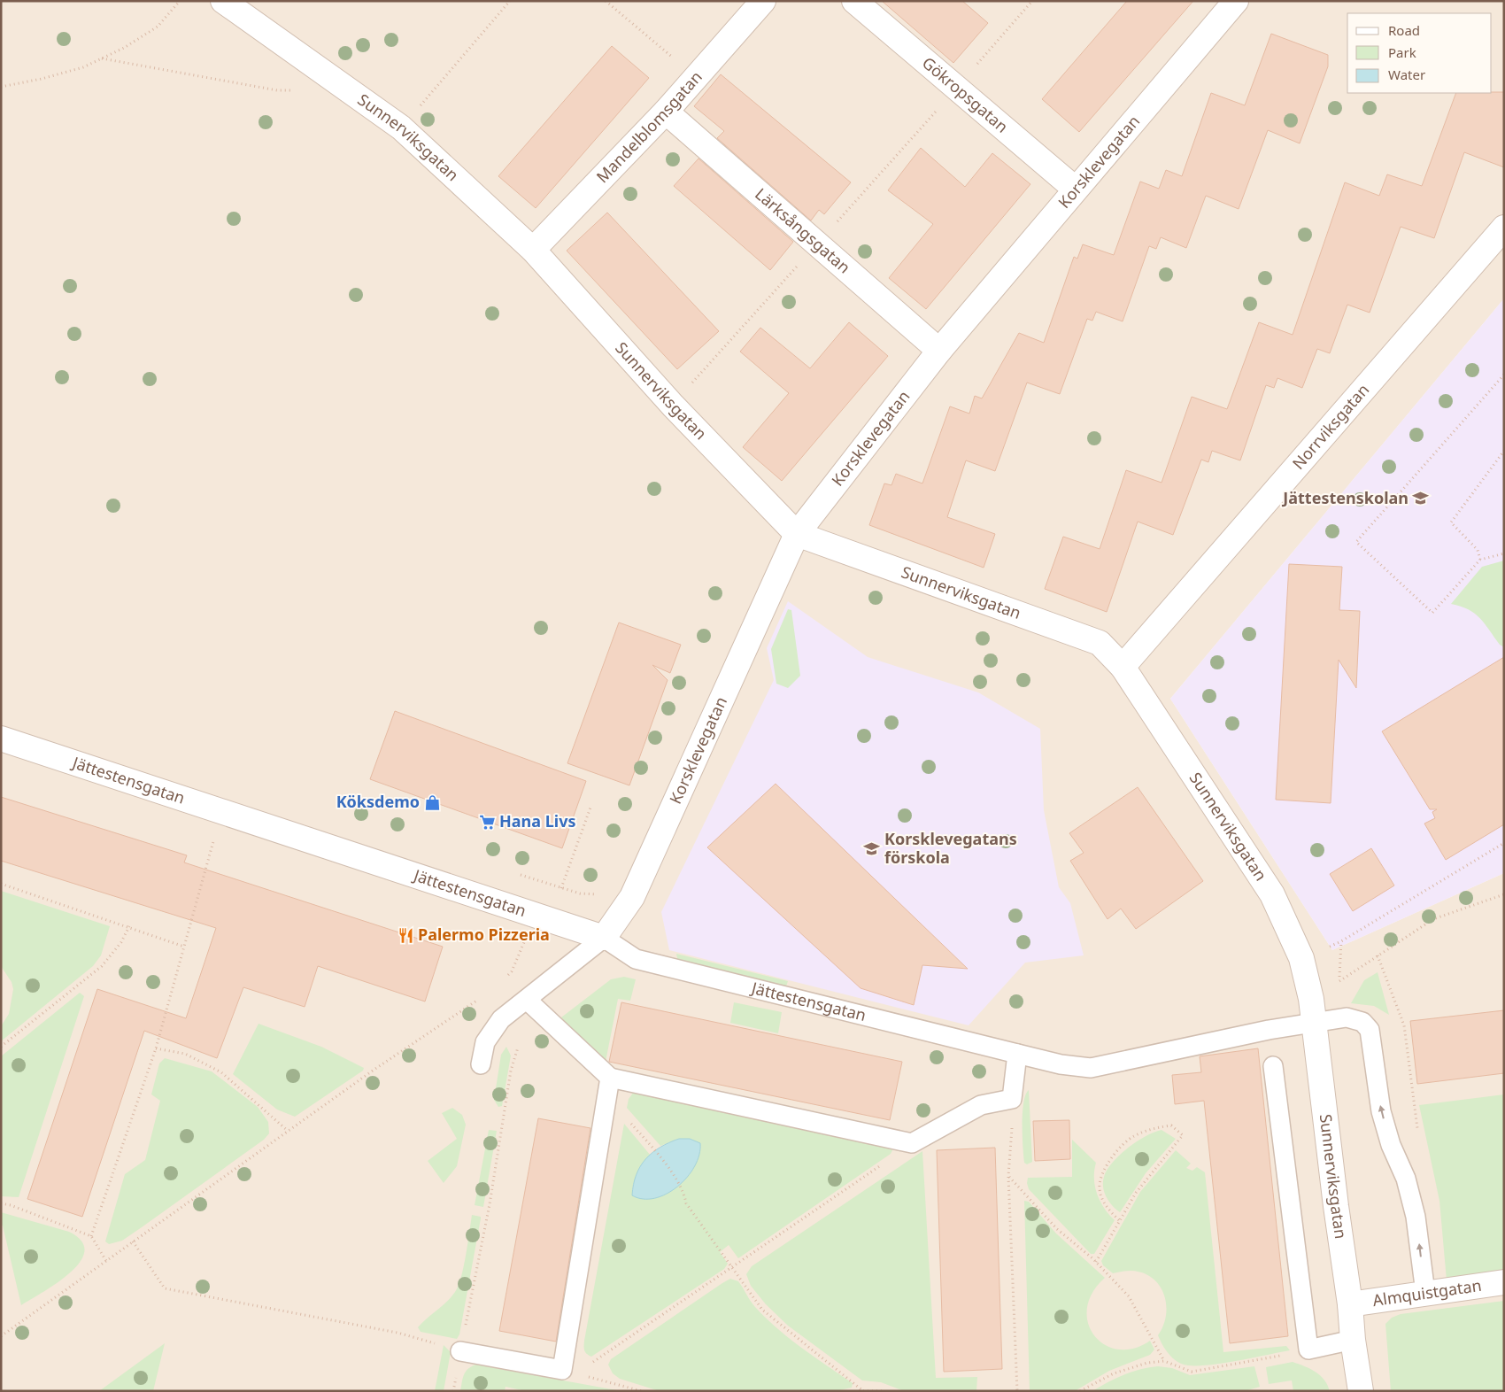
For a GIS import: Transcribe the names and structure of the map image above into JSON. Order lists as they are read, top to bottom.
{
  "streets": {
    "street": [
      "Gökropsgatan",
      "Mandelblomsgatan",
      "Sunnerviksgatan",
      "Korsklevegatan",
      "Lärksångsgatan",
      "Norrviksgatan",
      "Jättestensgatan",
      "Almquistgatan"
    ]
  },
  "crossings": [
    ["Gökropsgatan", "Korsklevegatan"],
    ["Mandelblomsgatan", "Sunnerviksgatan"],
    ["Mandelblomsgatan", "Lärksångsgatan"],
    ["Sunnerviksgatan", "Korsklevegatan"],
    ["Sunnerviksgatan", "Norrviksgatan"],
    ["Sunnerviksgatan", "Jättestensgatan"],
    ["Sunnerviksgatan", "Almquistgatan"],
    ["Korsklevegatan", "Lärksångsgatan"],
    ["Korsklevegatan", "Jättestensgatan"],
    ["Jättestensgatan", "Almquistgatan"]
  ],
  "places": {
    "school or university": ["Jättestenskolan", "Korsklevegatans förskola"],
    "shop": ["Köksdemo"],
    "supermarket": ["Hana Livs"],
    "restaurant": ["Palermo Pizzeria"]
  },
  "legend": ["Road", "Park", "Water"]
}
